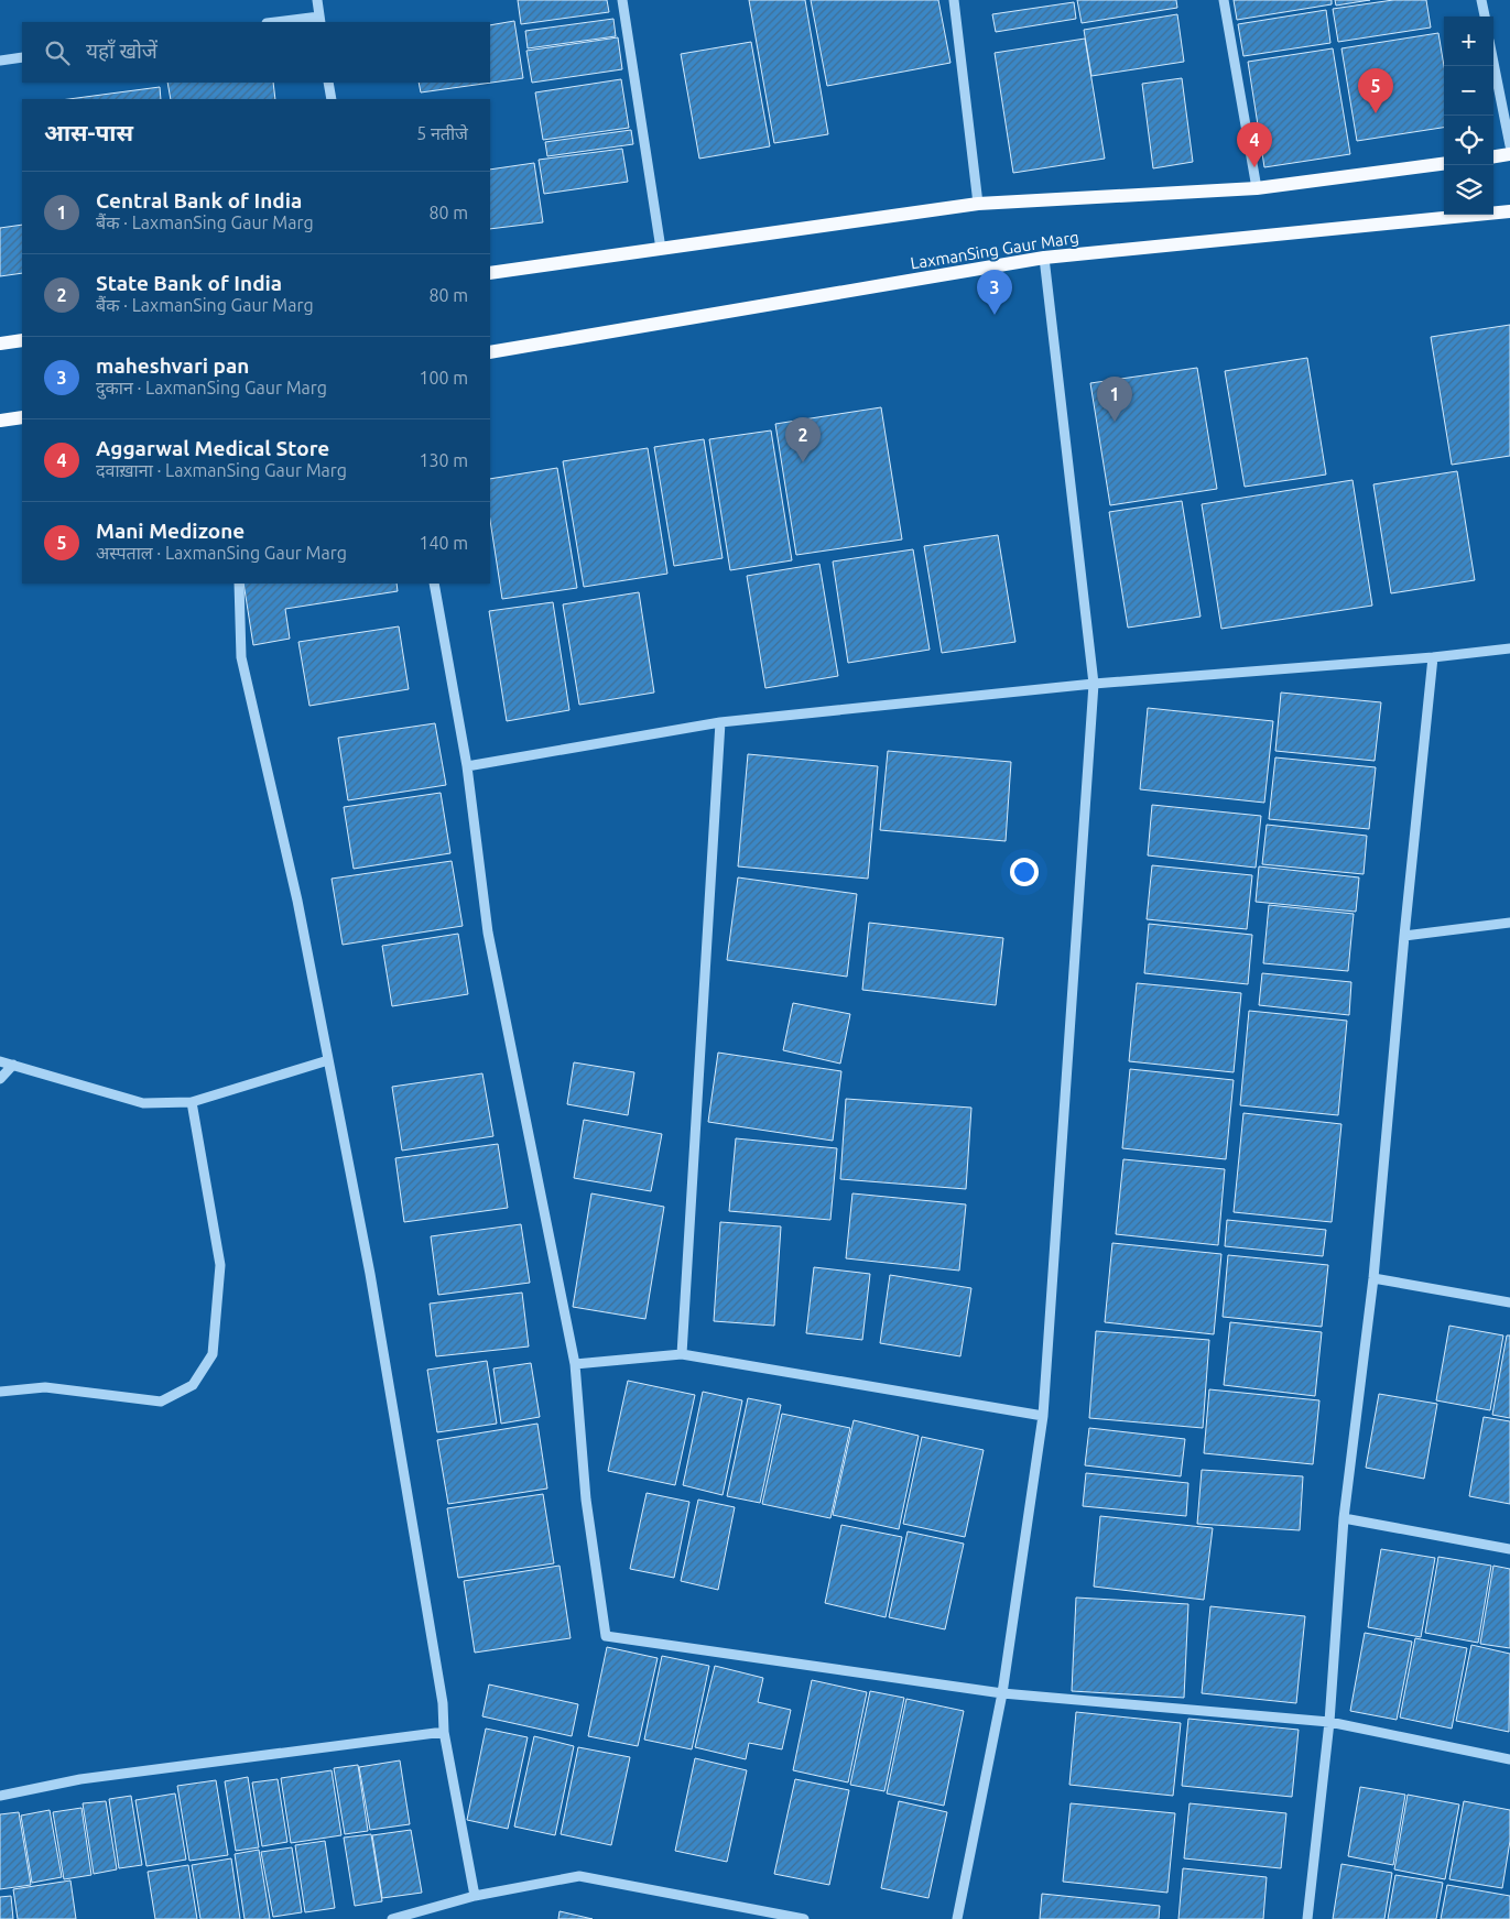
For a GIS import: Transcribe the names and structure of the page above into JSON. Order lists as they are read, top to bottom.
{
  "streets": {
    "main road": ["LaxmanSing Gaur Marg"]
  },
  "page": {
    "map_buttons": ["+", "−"],
    "search": "यहाँ खोजें",
    "pins": [
      "5",
      "4",
      "3",
      "1",
      "2"
    ],
    "heading": ["आस-पास", "5 नतीजे"],
    "list": [
      {
        "mark": "1",
        "name": "Central Bank of India",
        "note": "बैंक · LaxmanSing Gaur Marg",
        "value": "80 m"
      },
      {
        "mark": "2",
        "name": "State Bank of India",
        "note": "बैंक · LaxmanSing Gaur Marg",
        "value": "80 m"
      },
      {
        "mark": "3",
        "name": "maheshvari pan",
        "note": "दुकान · LaxmanSing Gaur Marg",
        "value": "100 m"
      },
      {
        "mark": "4",
        "name": "Aggarwal Medical Store",
        "note": "दवाख़ाना · LaxmanSing Gaur Marg",
        "value": "130 m"
      },
      {
        "mark": "5",
        "name": "Mani Medizone",
        "note": "अस्पताल · LaxmanSing Gaur Marg",
        "value": "140 m"
      }
    ]
  }
}
